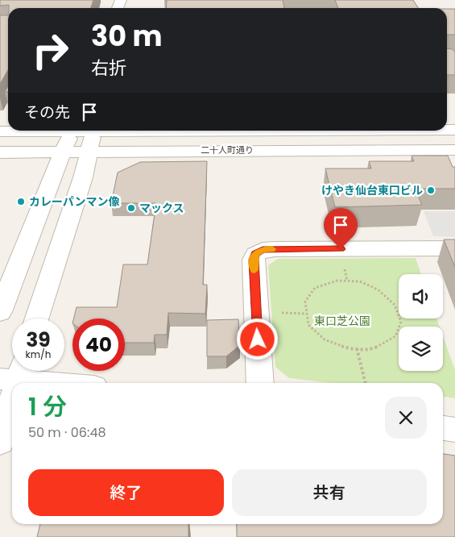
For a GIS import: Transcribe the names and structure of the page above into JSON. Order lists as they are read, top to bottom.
{
  "streets": {
    "street": ["二十人町通り"]
  },
  "parks": ["東口芝公園"],
  "places": ["けやき仙台東口ビル", "カレーパンマン像", "マックス"],
  "page": {
    "turn": ["30 m", "右折"],
    "then": "その先",
    "speed": "39 km/h",
    "limit": "40",
    "heading": ["1 分", "50 m · 06:48"],
    "buttons": ["終了", "共有"]
  }
}
